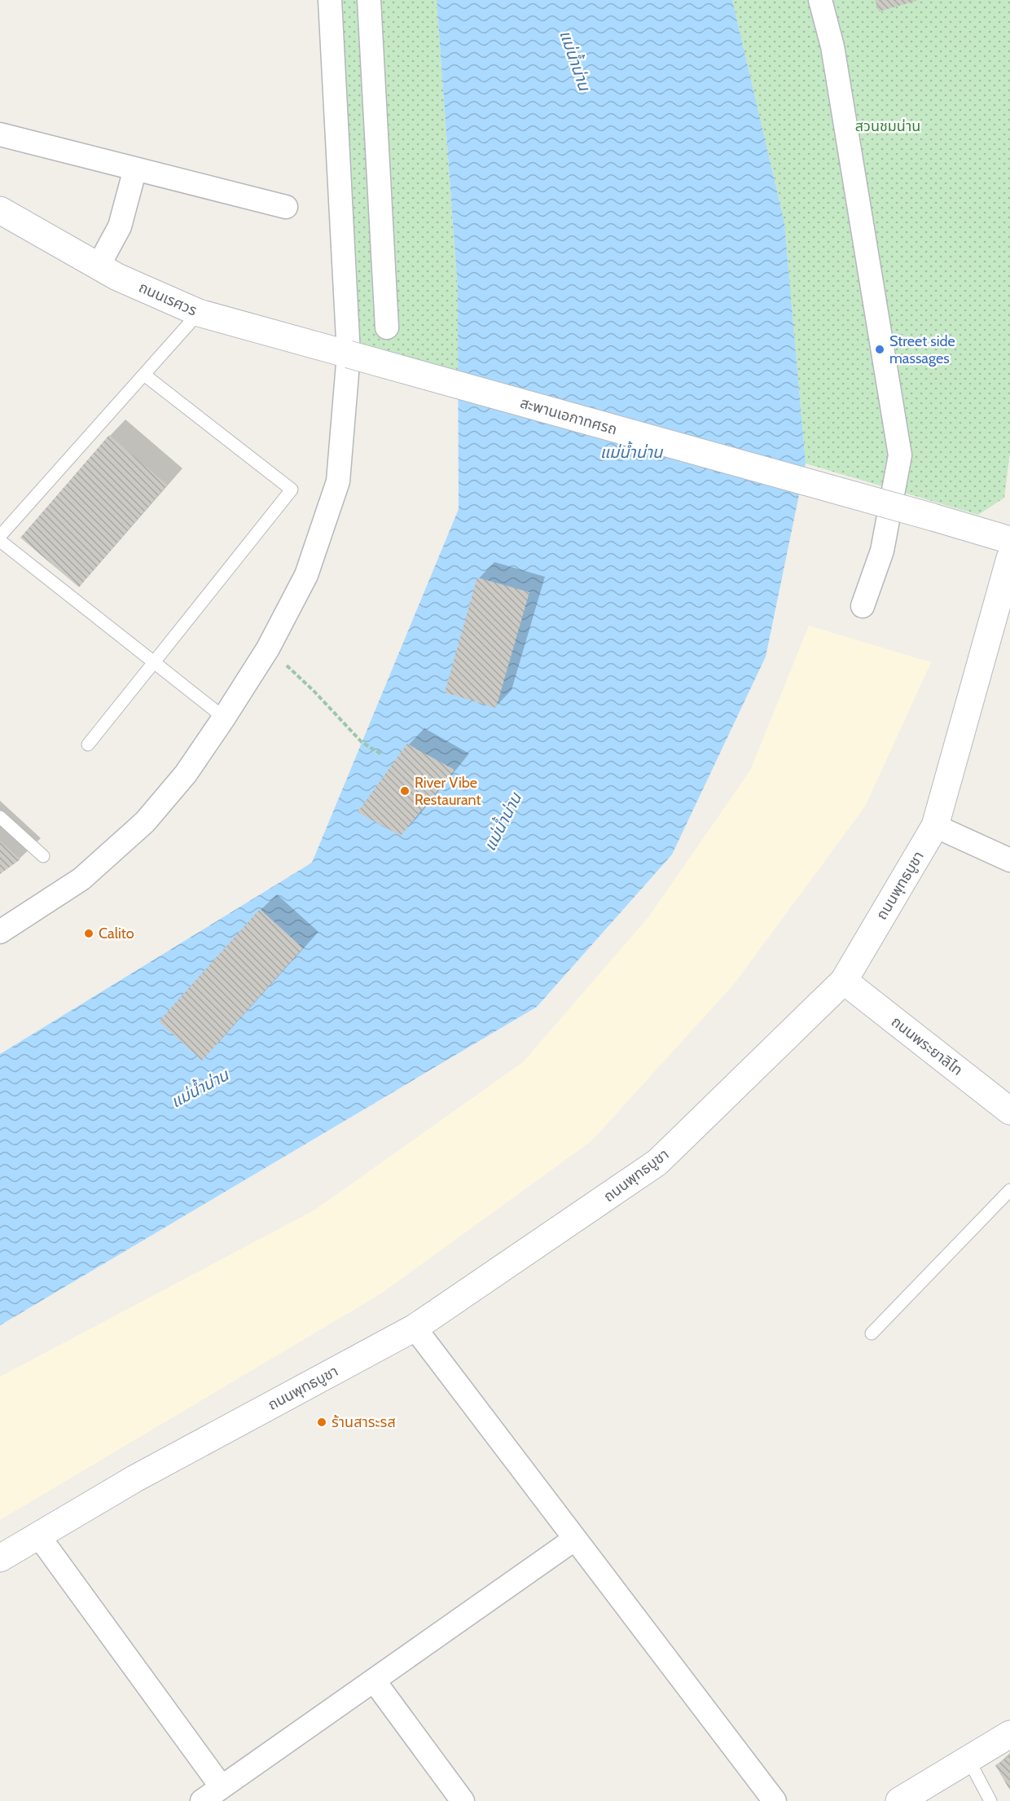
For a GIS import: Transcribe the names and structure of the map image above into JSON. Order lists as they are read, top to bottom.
{
  "streets": {
    "street": [
      "ถนนเรศวร",
      "สะพานเอกาทศรถ",
      "ถนนพุทธบูชา",
      "ถนนพระยาลิไท"
    ]
  },
  "crossings": [
    ["ถนนเรศวร", "สะพานเอกาทศรถ"],
    ["ถนนพุทธบูชา", "ถนนพระยาลิไท"]
  ],
  "water": ["แม่น้ำน่าน"],
  "parks": ["สวนชมน่าน"],
  "places": [
    "Street side massages",
    "River Vibe Restaurant",
    "Calito",
    "ร้านสาระรส"
  ]
}
